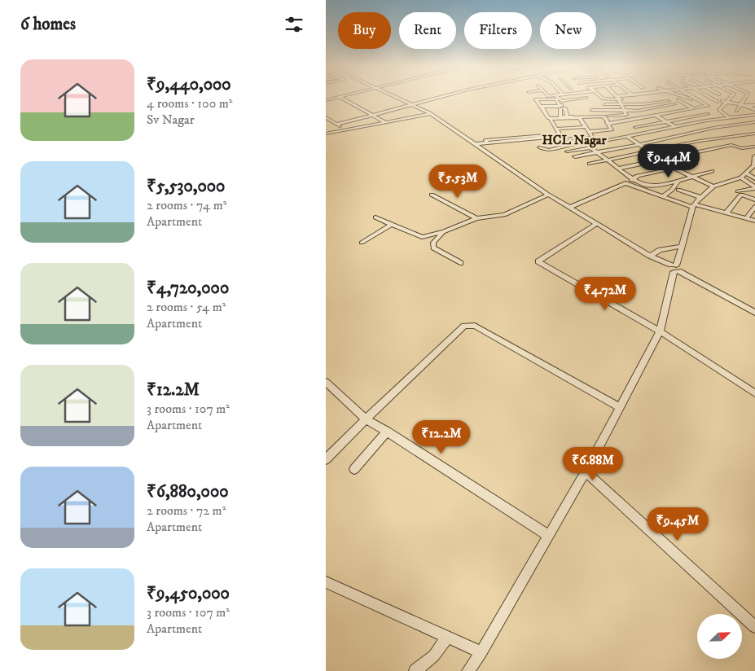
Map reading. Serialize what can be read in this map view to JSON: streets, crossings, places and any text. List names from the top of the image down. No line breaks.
{"districts":["HCL Nagar"],"north":"top right","page":{"heading":"6 homes","chip":["Buy","Rent","Filters","New"],"list":[{"name":"₹9,440,000","note":"4 rooms · 100 m² · Sv Nagar"},{"name":"₹5,530,000","note":"2 rooms · 74 m² · Apartment"},{"name":"₹4,720,000","note":"2 rooms · 54 m² · Apartment"},{"name":"₹12.2M","note":"3 rooms · 107 m² · Apartment"},{"name":"₹6,880,000","note":"2 rooms · 72 m² · Apartment"},{"name":"₹9,450,000","note":"3 rooms · 107 m² · Apartment"}],"price":["₹9.44M","₹5.53M","₹4.72M","₹12.2M","₹6.88M","₹9.45M"]}}
